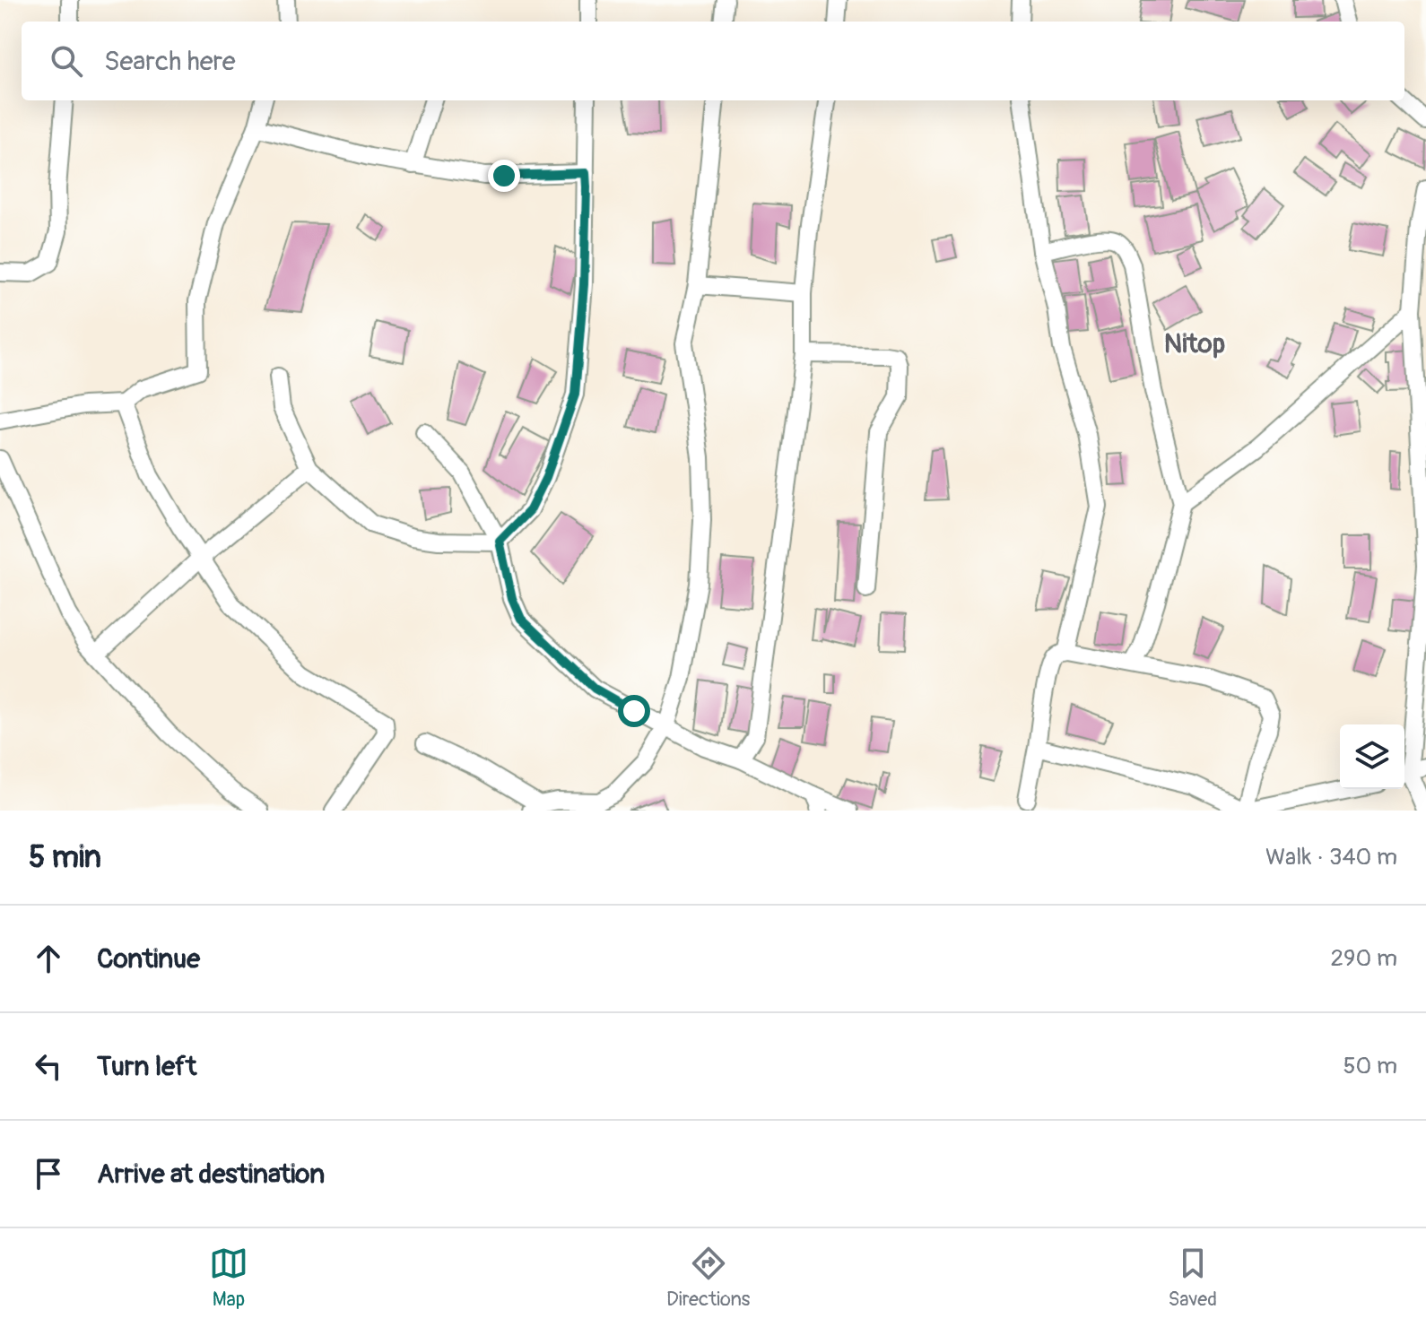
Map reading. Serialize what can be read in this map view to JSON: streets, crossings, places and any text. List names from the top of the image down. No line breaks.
{"districts":["Nitop"],"page":{"search":"Search here","heading":["5 min","Walk · 340 m"],"list":[["Continue","290 m"],["Turn left","50 m"],"Arrive at destination"],"nav":["Map","Directions","Saved"]}}
